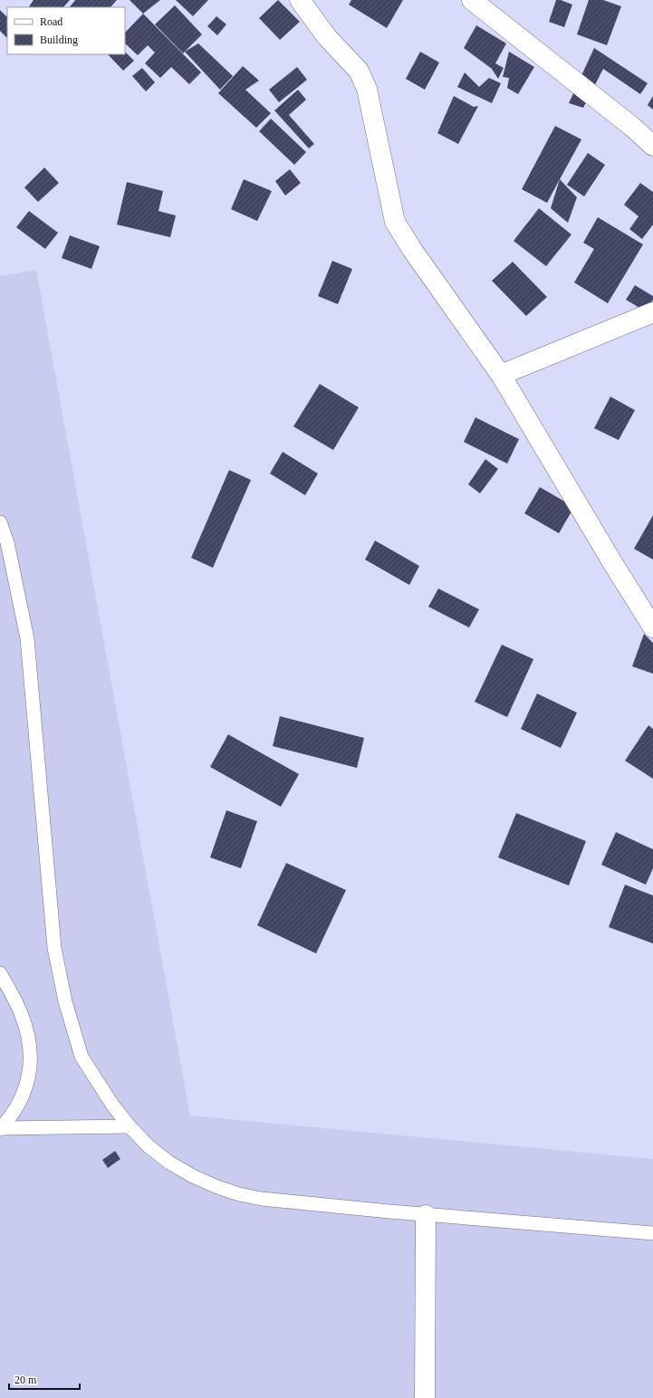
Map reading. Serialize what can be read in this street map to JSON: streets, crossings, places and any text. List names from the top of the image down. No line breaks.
{"legend":["Road","Building"],"scale_bar":"20 m"}
